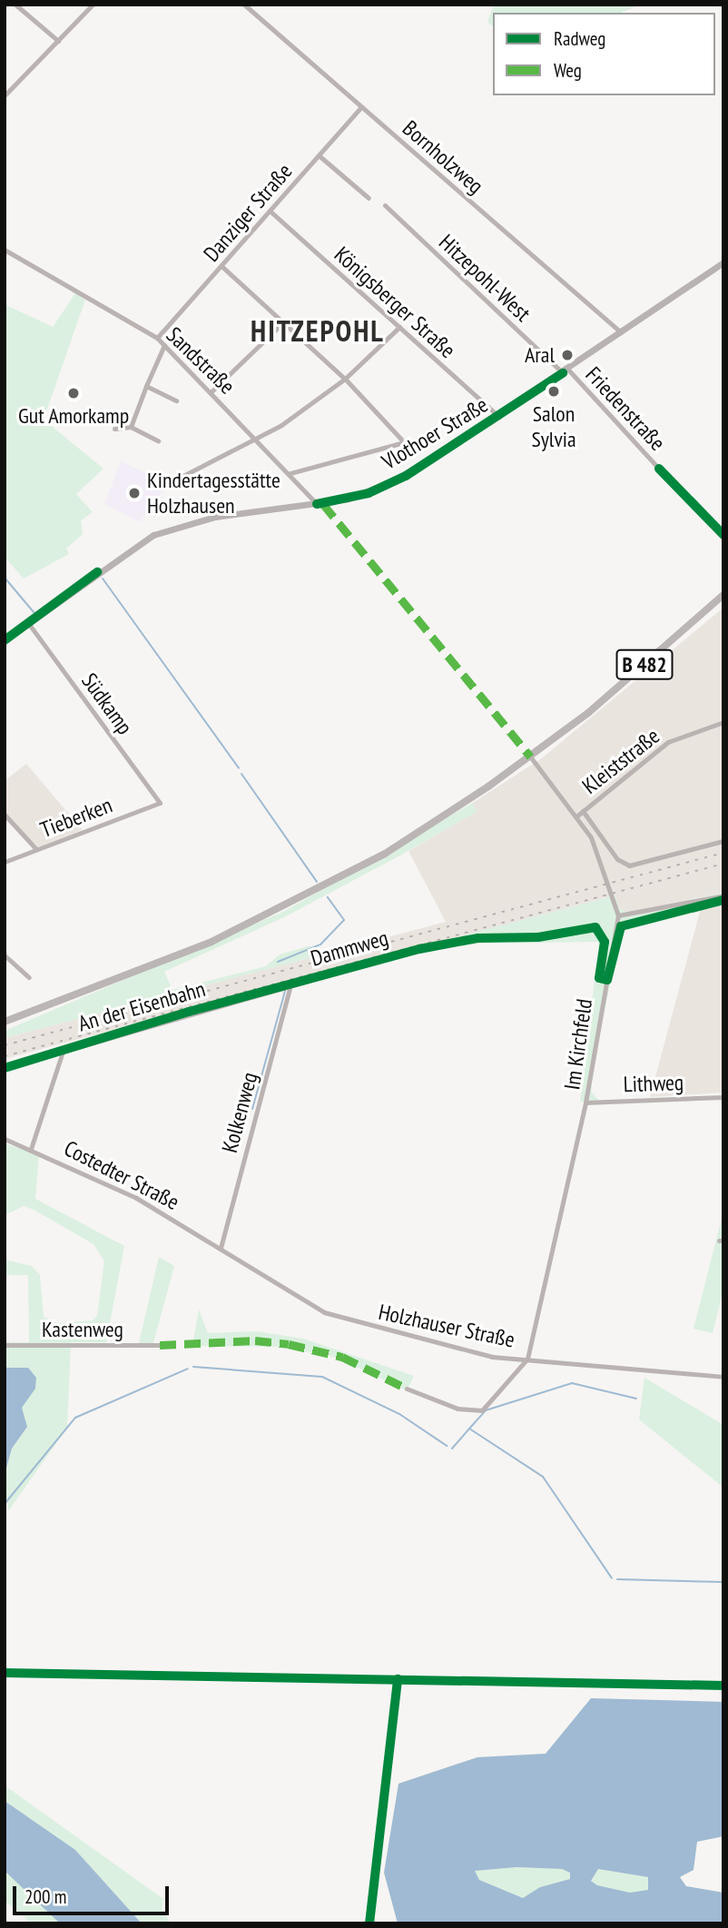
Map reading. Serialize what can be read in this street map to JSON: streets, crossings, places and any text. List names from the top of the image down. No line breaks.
{"streets":{"main road":["B 482"],"street":["Bornholzweg","Danziger Straße","Hitzepohl-West","Königsberger Straße","Sandstraße","Friedenstraße","Vlothoer Straße","Südkamp","Kleiststraße","Tieberken","Dammweg","An der Eisenbahn","Im Kirchfeld","Lithweg","Kolkenweg","Costedter Straße","Holzhauser Straße","Kastenweg"]},"crossings":[["Bornholzweg","Danziger Straße"],["Bornholzweg","Vlothoer Straße"],["Danziger Straße","Königsberger Straße"],["Danziger Straße","Sandstraße"],["Hitzepohl-West","Friedenstraße"],["Hitzepohl-West","Vlothoer Straße"],["Königsberger Straße","Vlothoer Straße"],["Sandstraße","Vlothoer Straße"],["Friedenstraße","Vlothoer Straße"],["Vlothoer Straße","Südkamp"],["B 482","Im Kirchfeld"],["Südkamp","Tieberken"],["Kleiststraße","Im Kirchfeld"],["Dammweg","An der Eisenbahn"],["Dammweg","Kolkenweg"],["An der Eisenbahn","Kolkenweg"],["Im Kirchfeld","Lithweg"],["Im Kirchfeld","Holzhauser Straße"],["Kolkenweg","Costedter Straße"],["Kolkenweg","Holzhauser Straße"],["Costedter Straße","Holzhauser Straße"]],"districts":["HITZEPOHL"],"places":["Aral","Salon Sylvia","Gut Amorkamp","Kindertagesstätte Holzhausen"],"legend":["Radweg","Weg"],"scale_bar":"200 m"}
